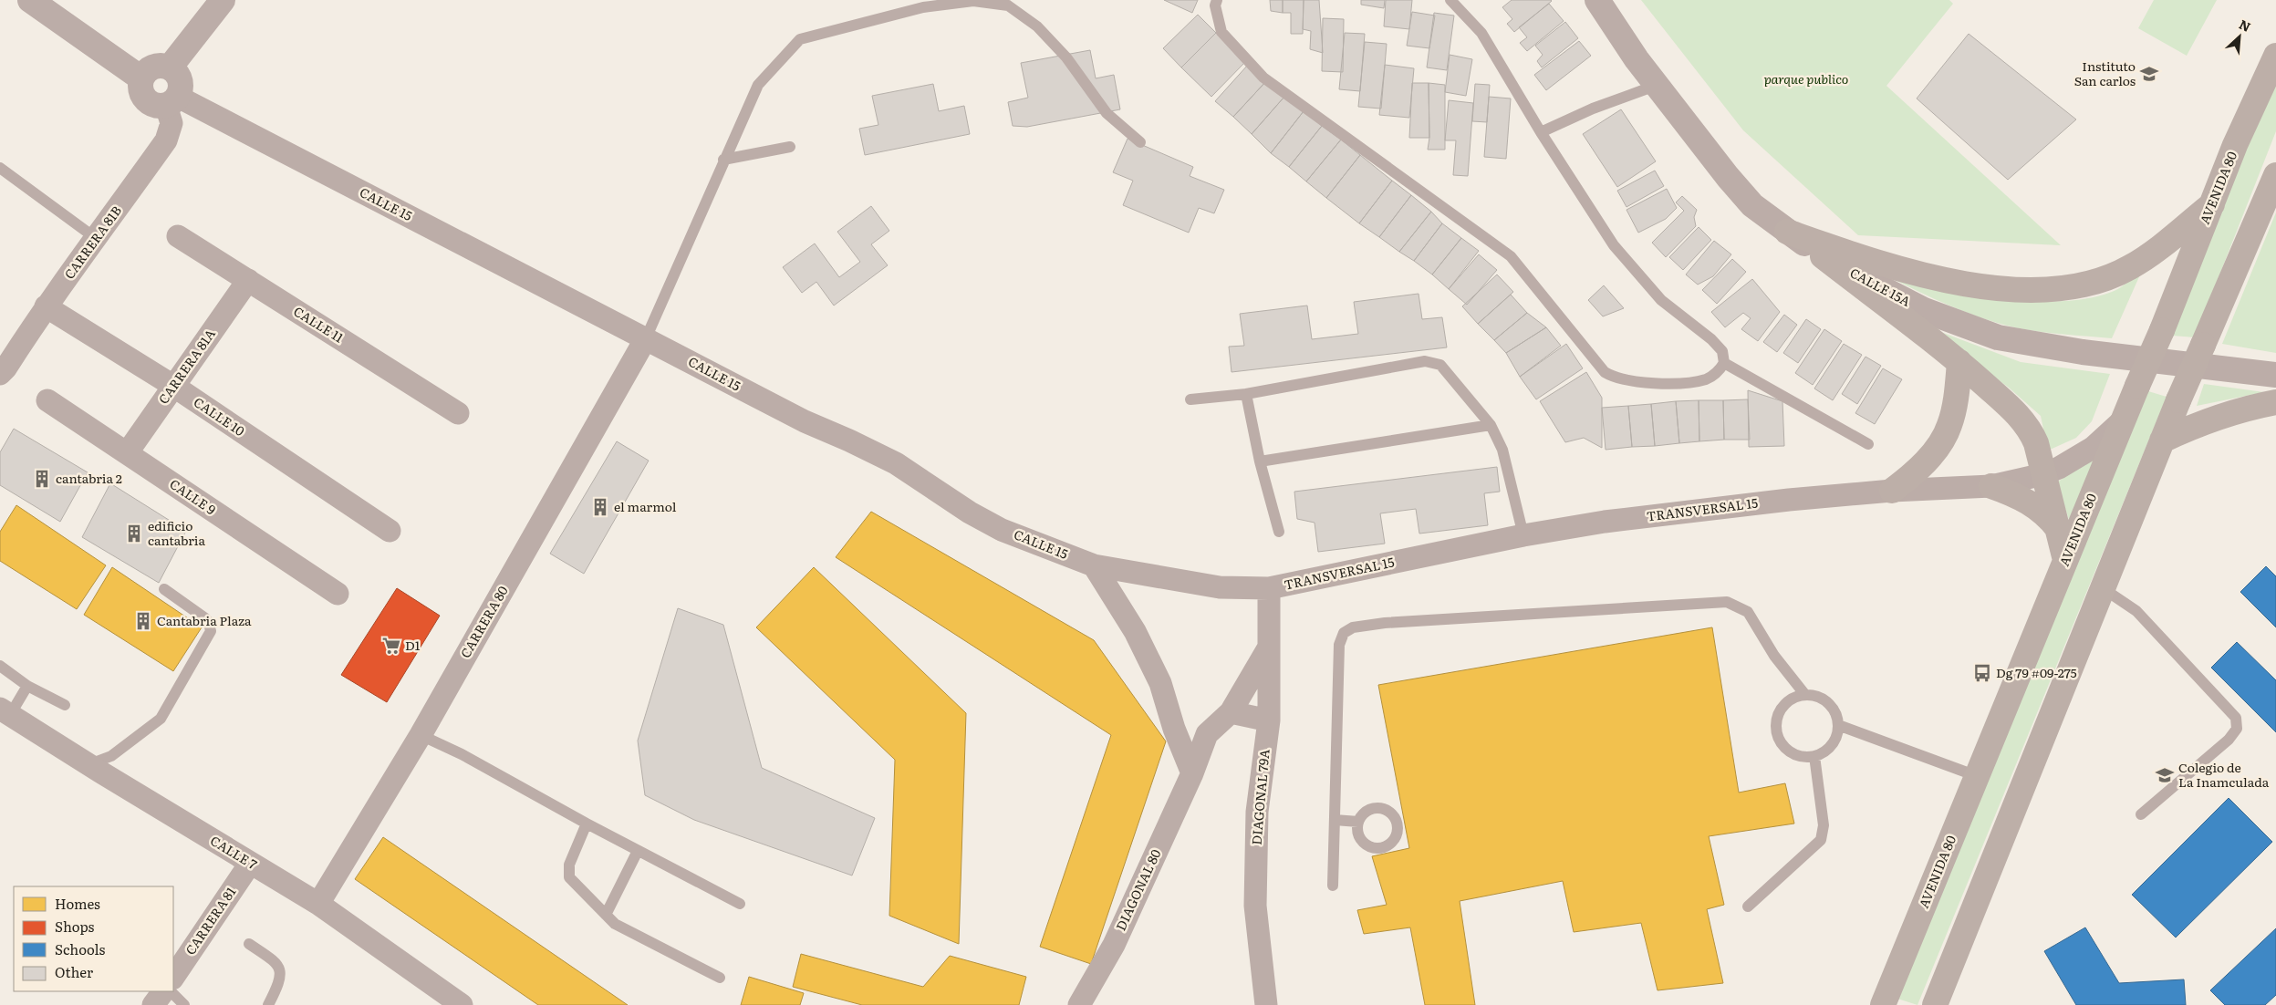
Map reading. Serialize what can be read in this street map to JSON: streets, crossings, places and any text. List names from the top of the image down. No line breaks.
{"streets":{"main road":["AVENIDA 80"],"street":["CALLE 15","CARRERA 81B","CALLE 15A","CALLE 11","CARRERA 81A","CALLE 10","CALLE 9","TRANSVERSAL 15","CARRERA 80","DIAGONAL 79A","CALLE 7","DIAGONAL 80","CARRERA 81"]},"crossings":[["AVENIDA 80","TRANSVERSAL 15"],["CALLE 15","CARRERA 81B"],["CALLE 15","TRANSVERSAL 15"],["CALLE 15","CARRERA 80"],["CALLE 15","DIAGONAL 79A"],["CARRERA 81B","CALLE 10"],["CALLE 11","CARRERA 81A"],["CARRERA 81A","CALLE 10"],["CARRERA 81A","CALLE 9"],["TRANSVERSAL 15","DIAGONAL 79A"],["CARRERA 80","CALLE 7"],["DIAGONAL 79A","DIAGONAL 80"],["CALLE 7","CARRERA 81"]],"parks":["parque publico"],"places":{"school or university":["Instituto San carlos","Colegio de La Inamculada"],"building":["cantabria 2","el marmol","edificio cantabria","Cantabria Plaza"],"supermarket":["D1"],"bus stop":["Dg 79 #09-275"]},"legend":["Homes","Shops","Schools","Other"],"north":"top right"}
